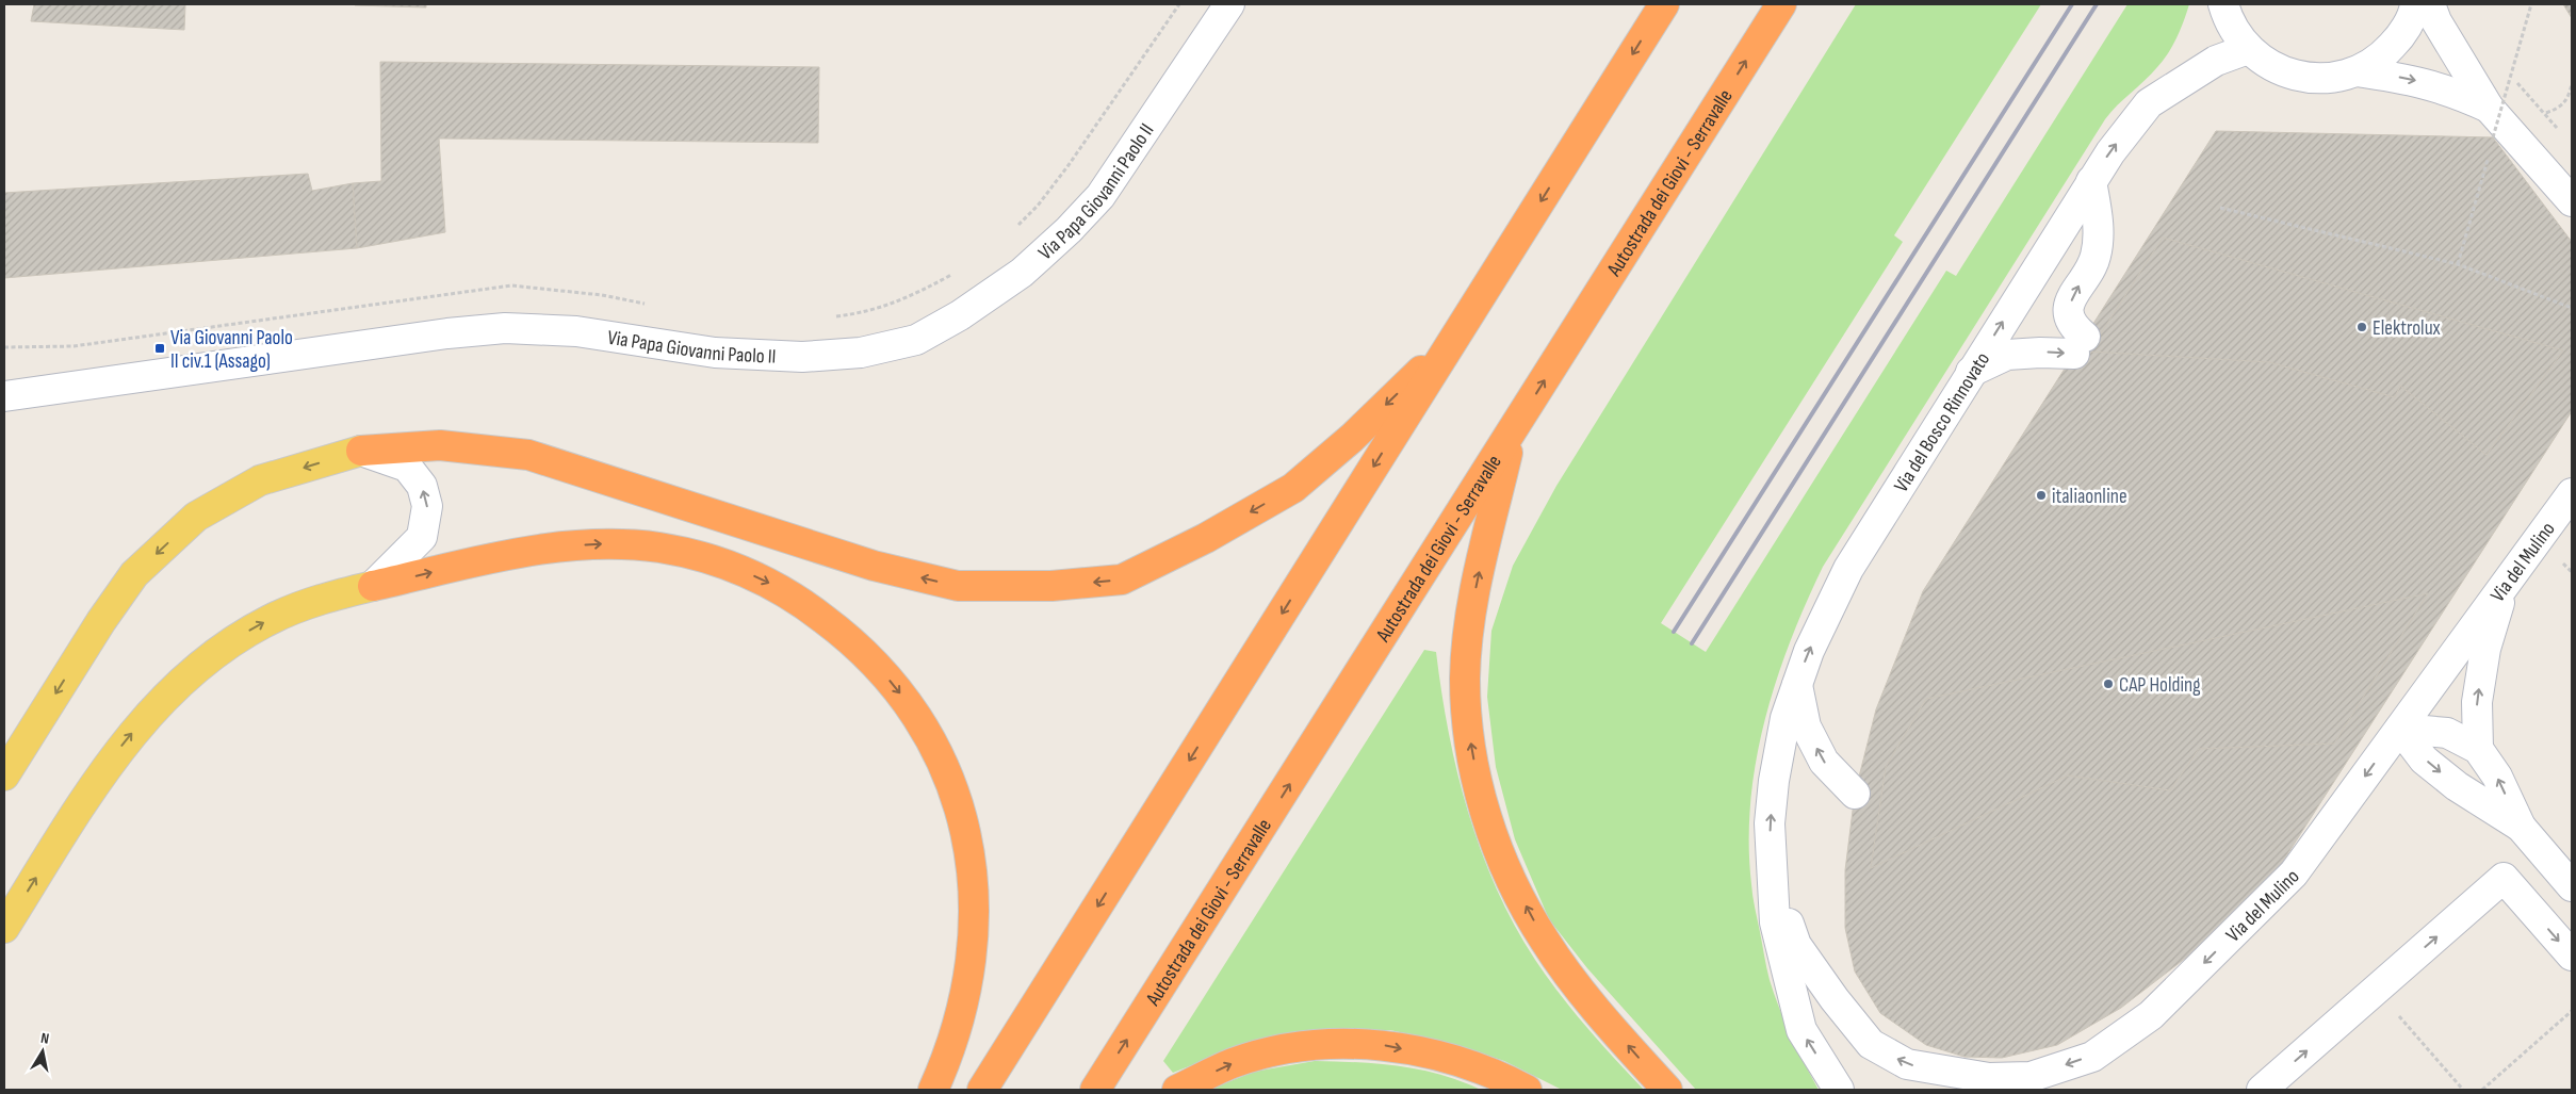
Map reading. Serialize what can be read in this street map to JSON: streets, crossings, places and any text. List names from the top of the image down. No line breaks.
{"streets":{"highway":["Autostrada dei Giovi - Serravalle"],"street":["Via Papa Giovanni Paolo II","Via del Bosco Rinnovato","Via del Mulino"]},"crossings":[["Via del Bosco Rinnovato","Via del Mulino"]],"one_way":["Via del Bosco Rinnovato","Via del Mulino"],"places":{"other":["Elektrolux","italiaonline","CAP Holding"],"transit":["Via Giovanni Paolo II civ.1 (Assago)"]},"north":"top"}
